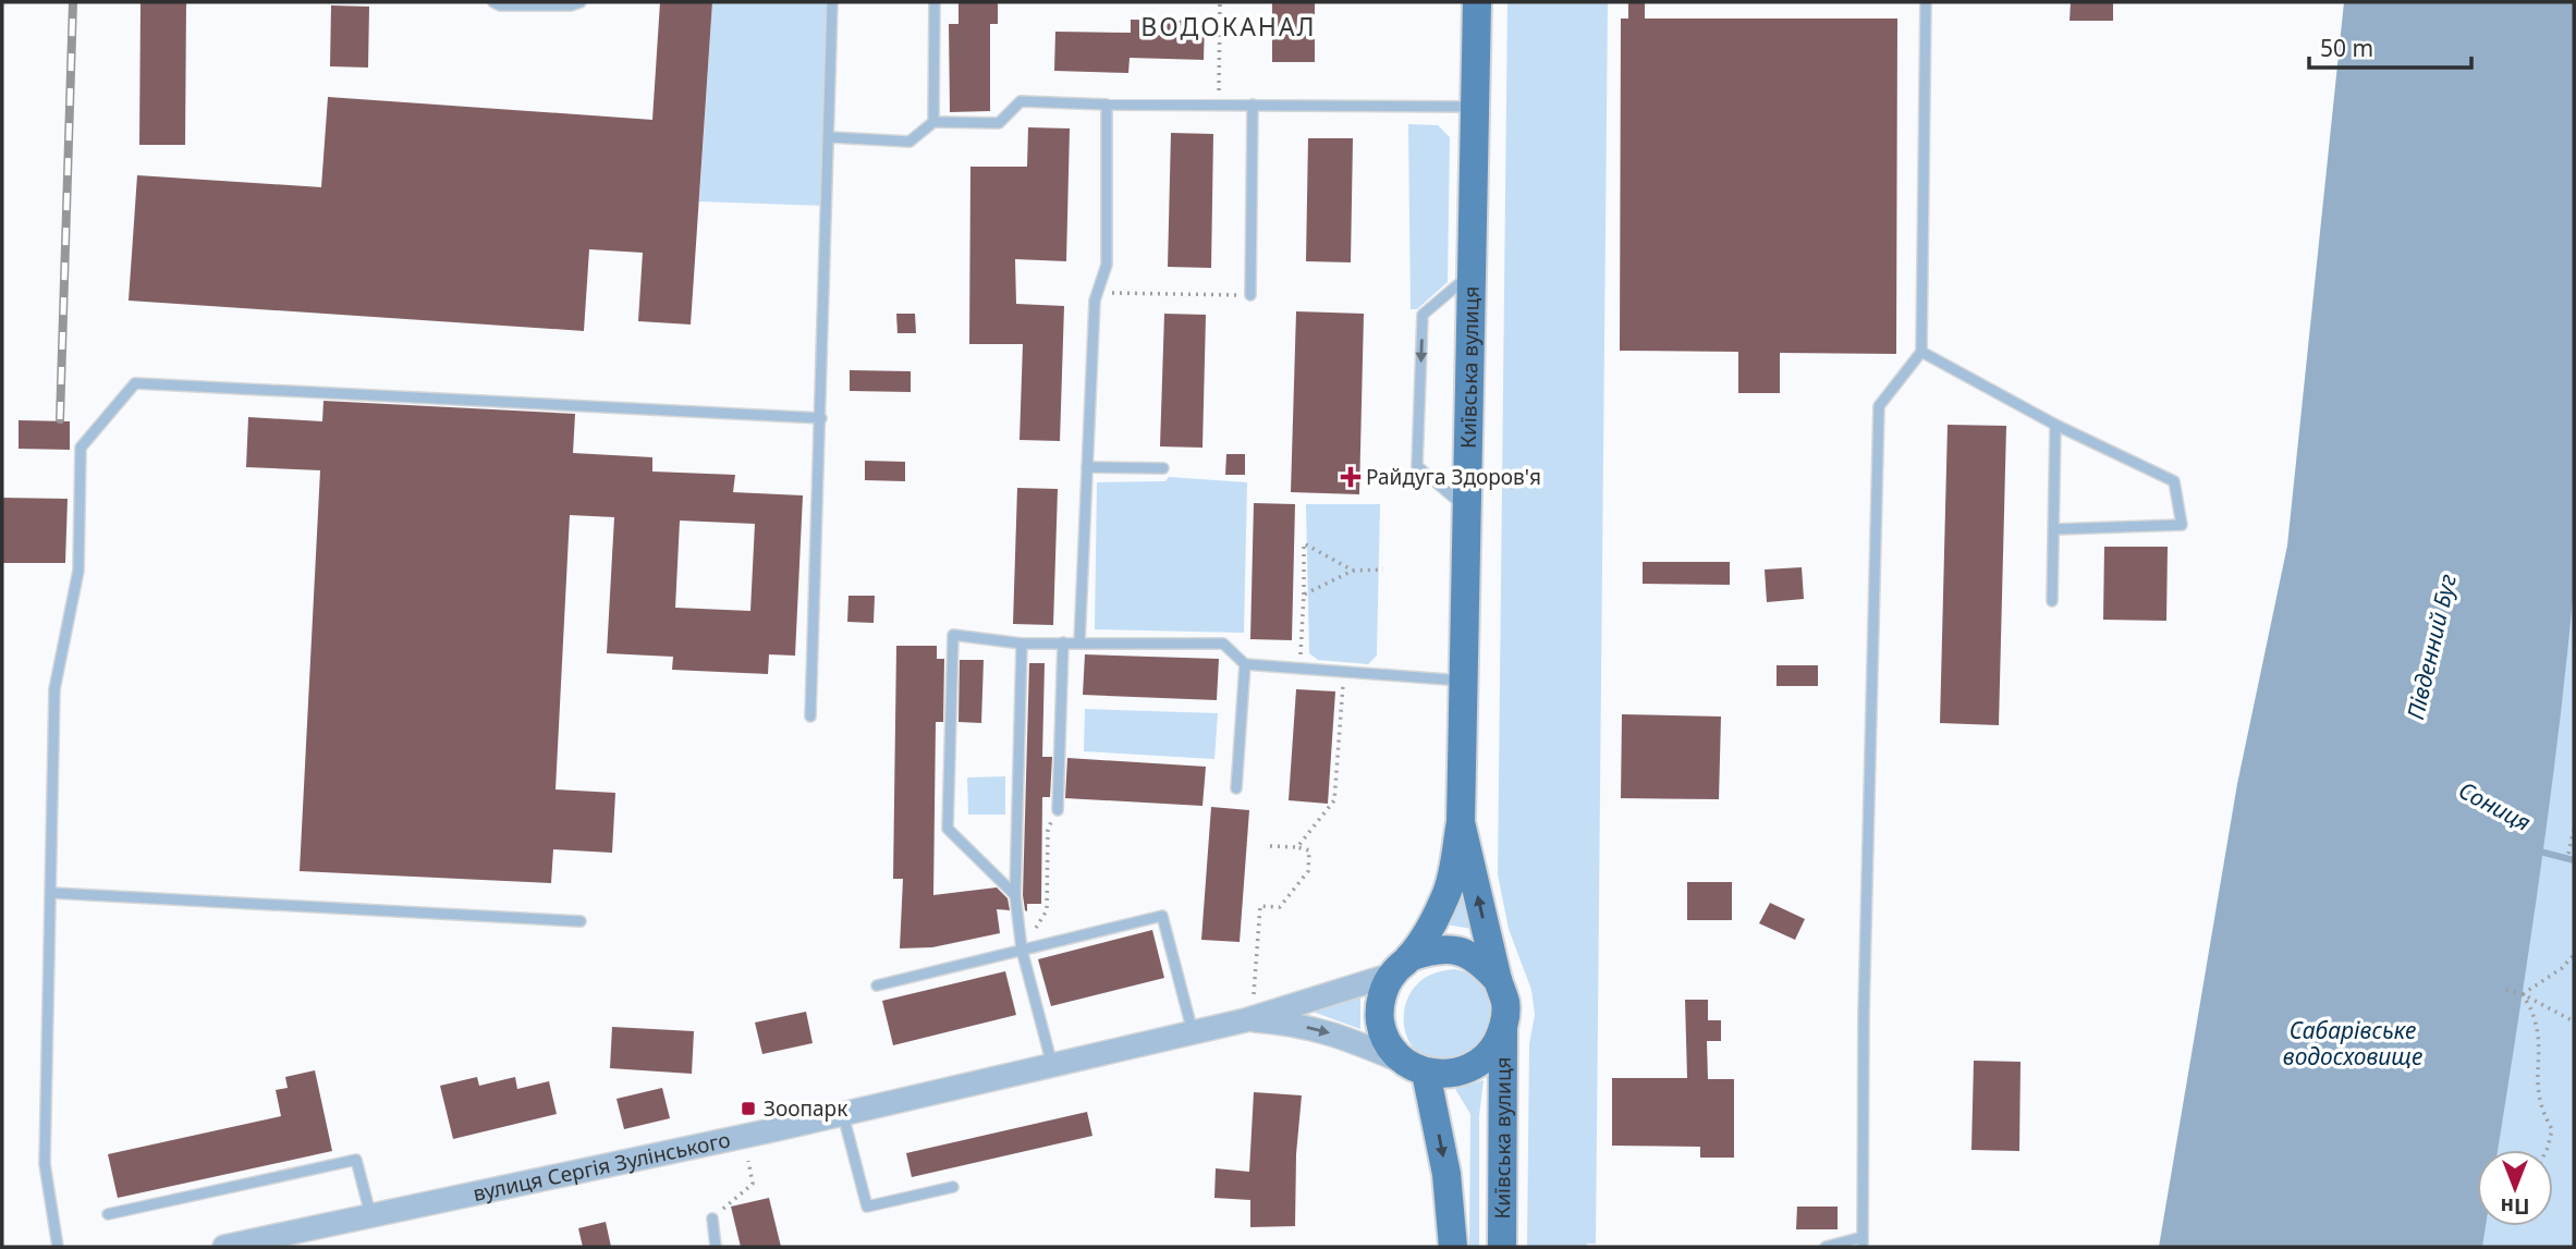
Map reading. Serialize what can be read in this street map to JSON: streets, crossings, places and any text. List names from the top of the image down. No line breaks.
{"streets":{"main road":["Київська вулиця"],"street":["вулиця Сергія Зулінського"]},"districts":["ВОДОКАНАЛ"],"water":["Південний Буг","Сониця","Сабарівське водосховище"],"places":{"health":["Райдуга Здоров'я"],"transit":["Зоопарк"]},"scale_bar":"50 m","north":"bottom"}
